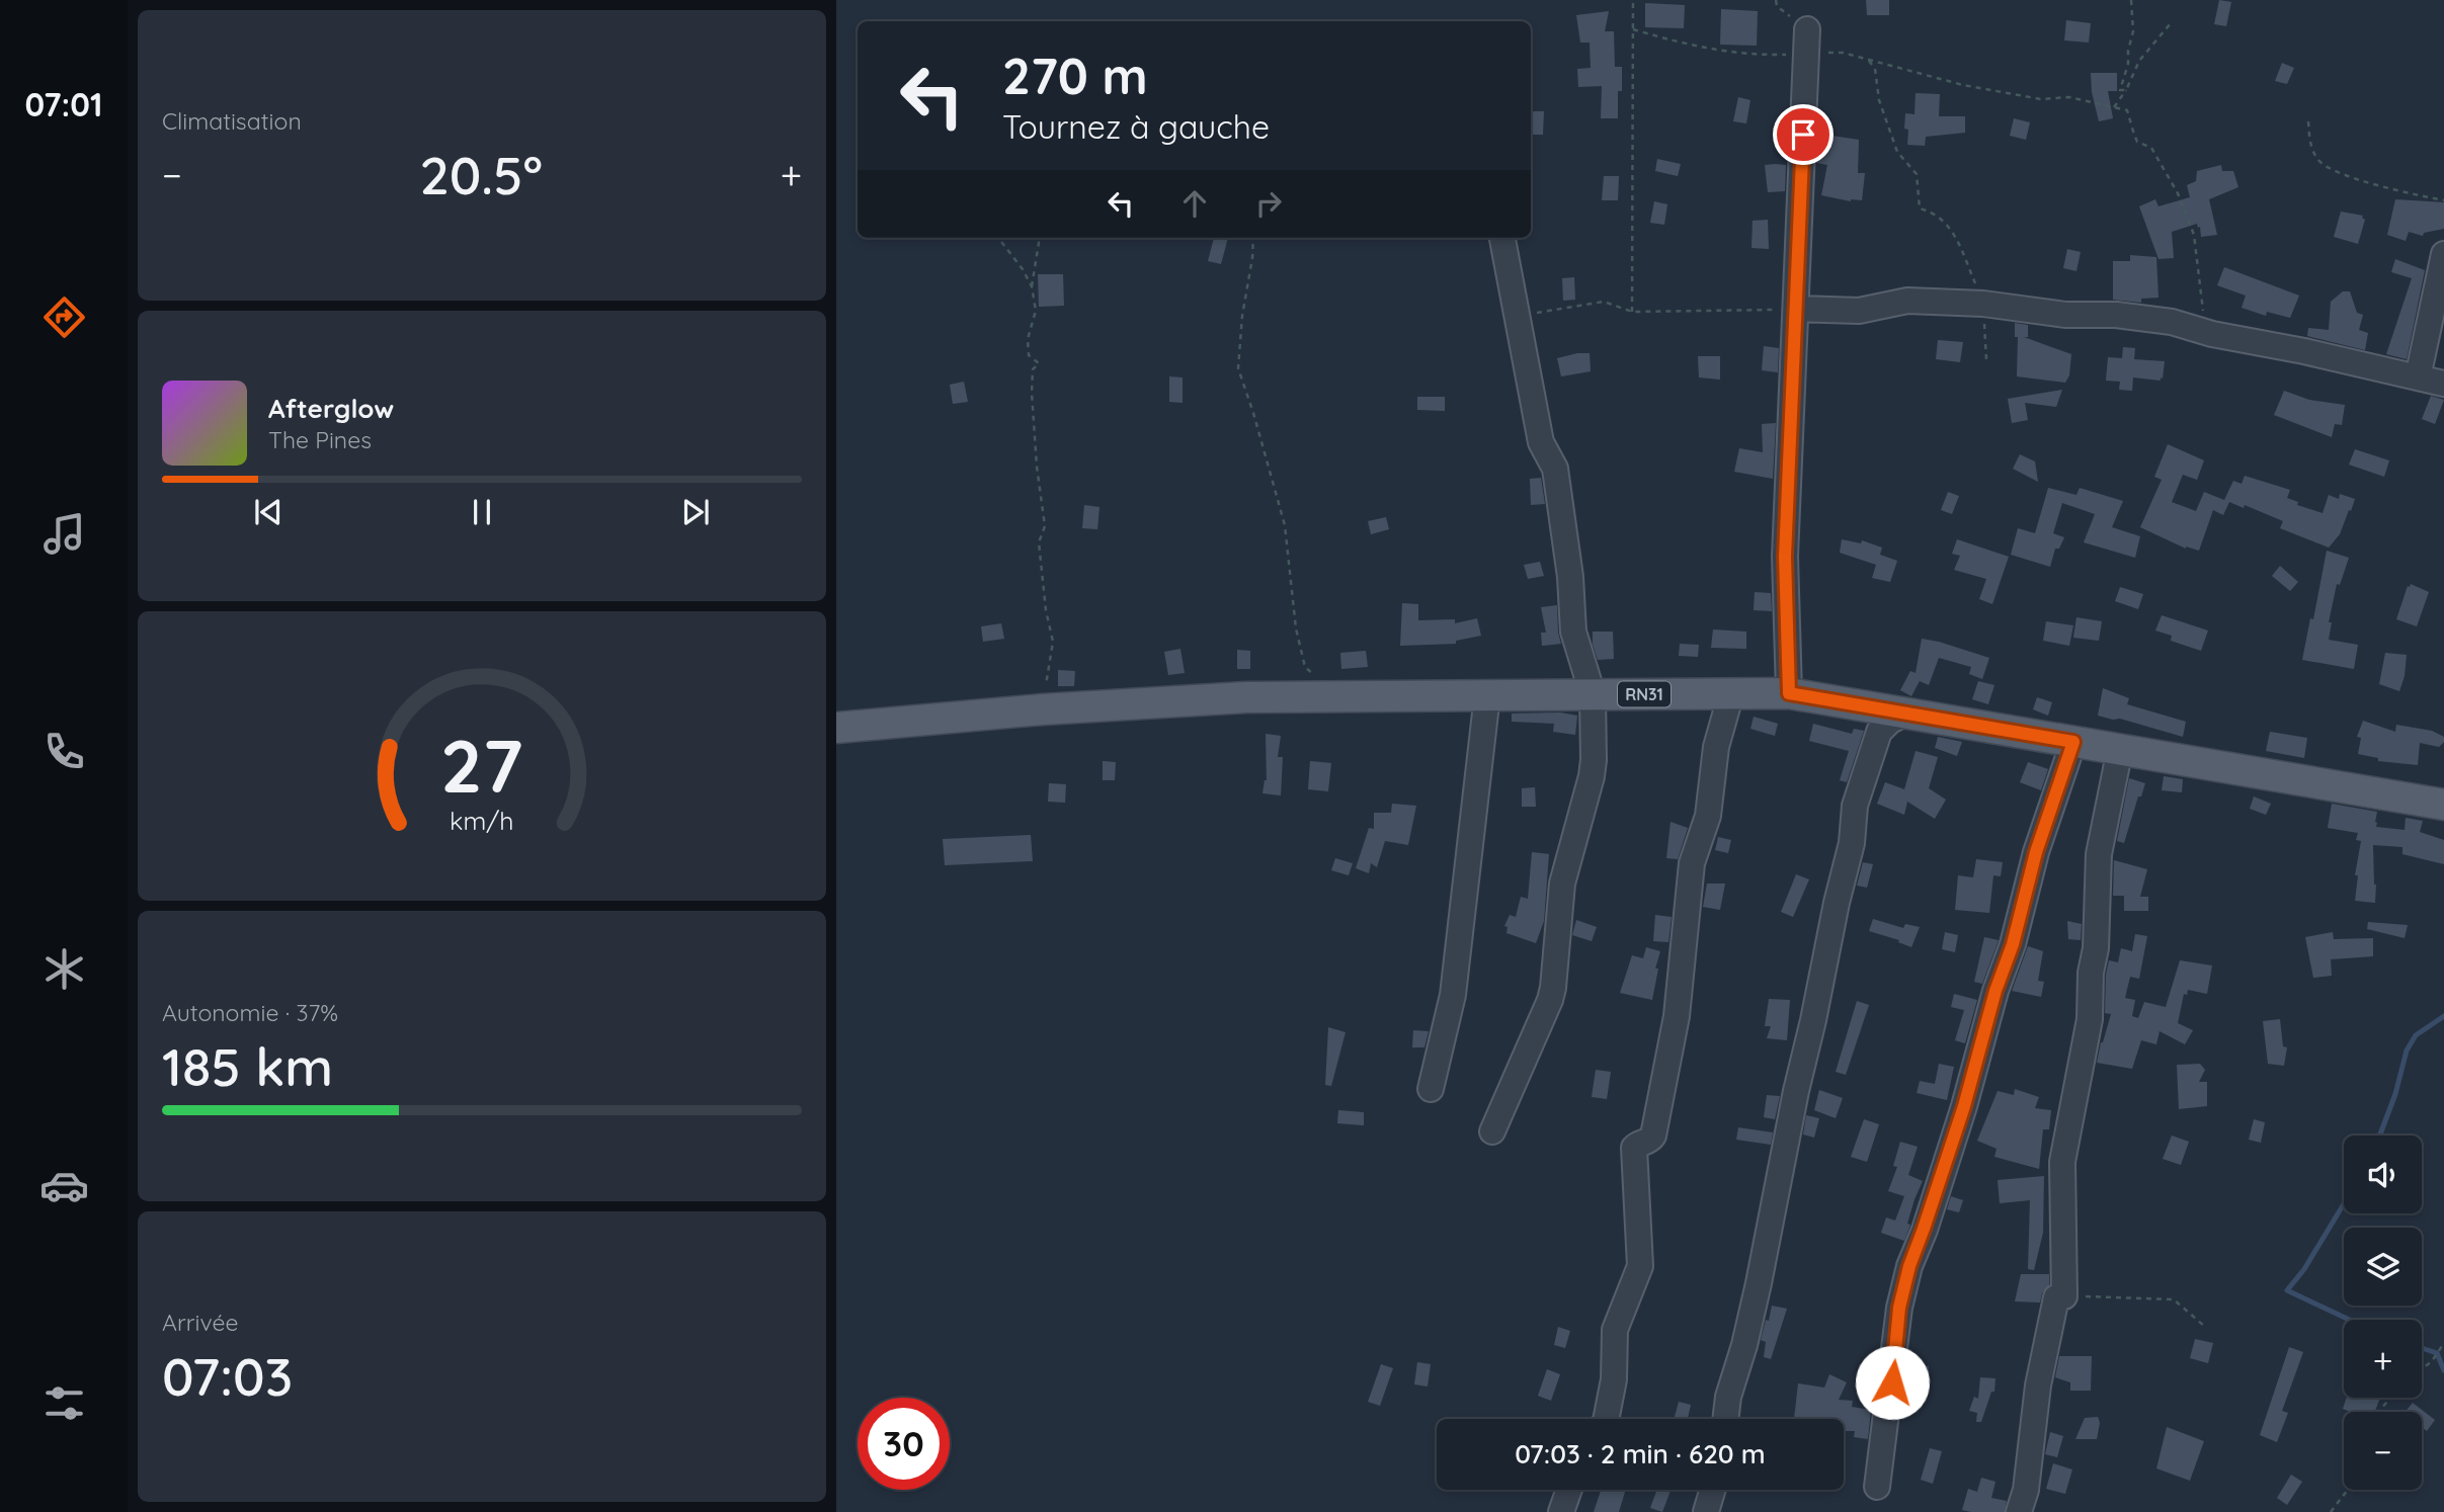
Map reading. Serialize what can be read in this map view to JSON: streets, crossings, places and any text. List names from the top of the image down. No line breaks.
{"streets":{"main road":["RN31"]},"page":{"tabs":"07:01","tile":["Climatisation",["Autonomie · 37%","185 km"],["Arrivée","07:03"]],"turn":["270 m","Tournez à gauche"],"heat":["−","20.5°","+"],"song":["Afterglow","The Pines"],"map_buttons":["+","−"],"limit":"30","trip":"07:03 · 2 min · 620 m","gauge":["27","km/h"]}}
